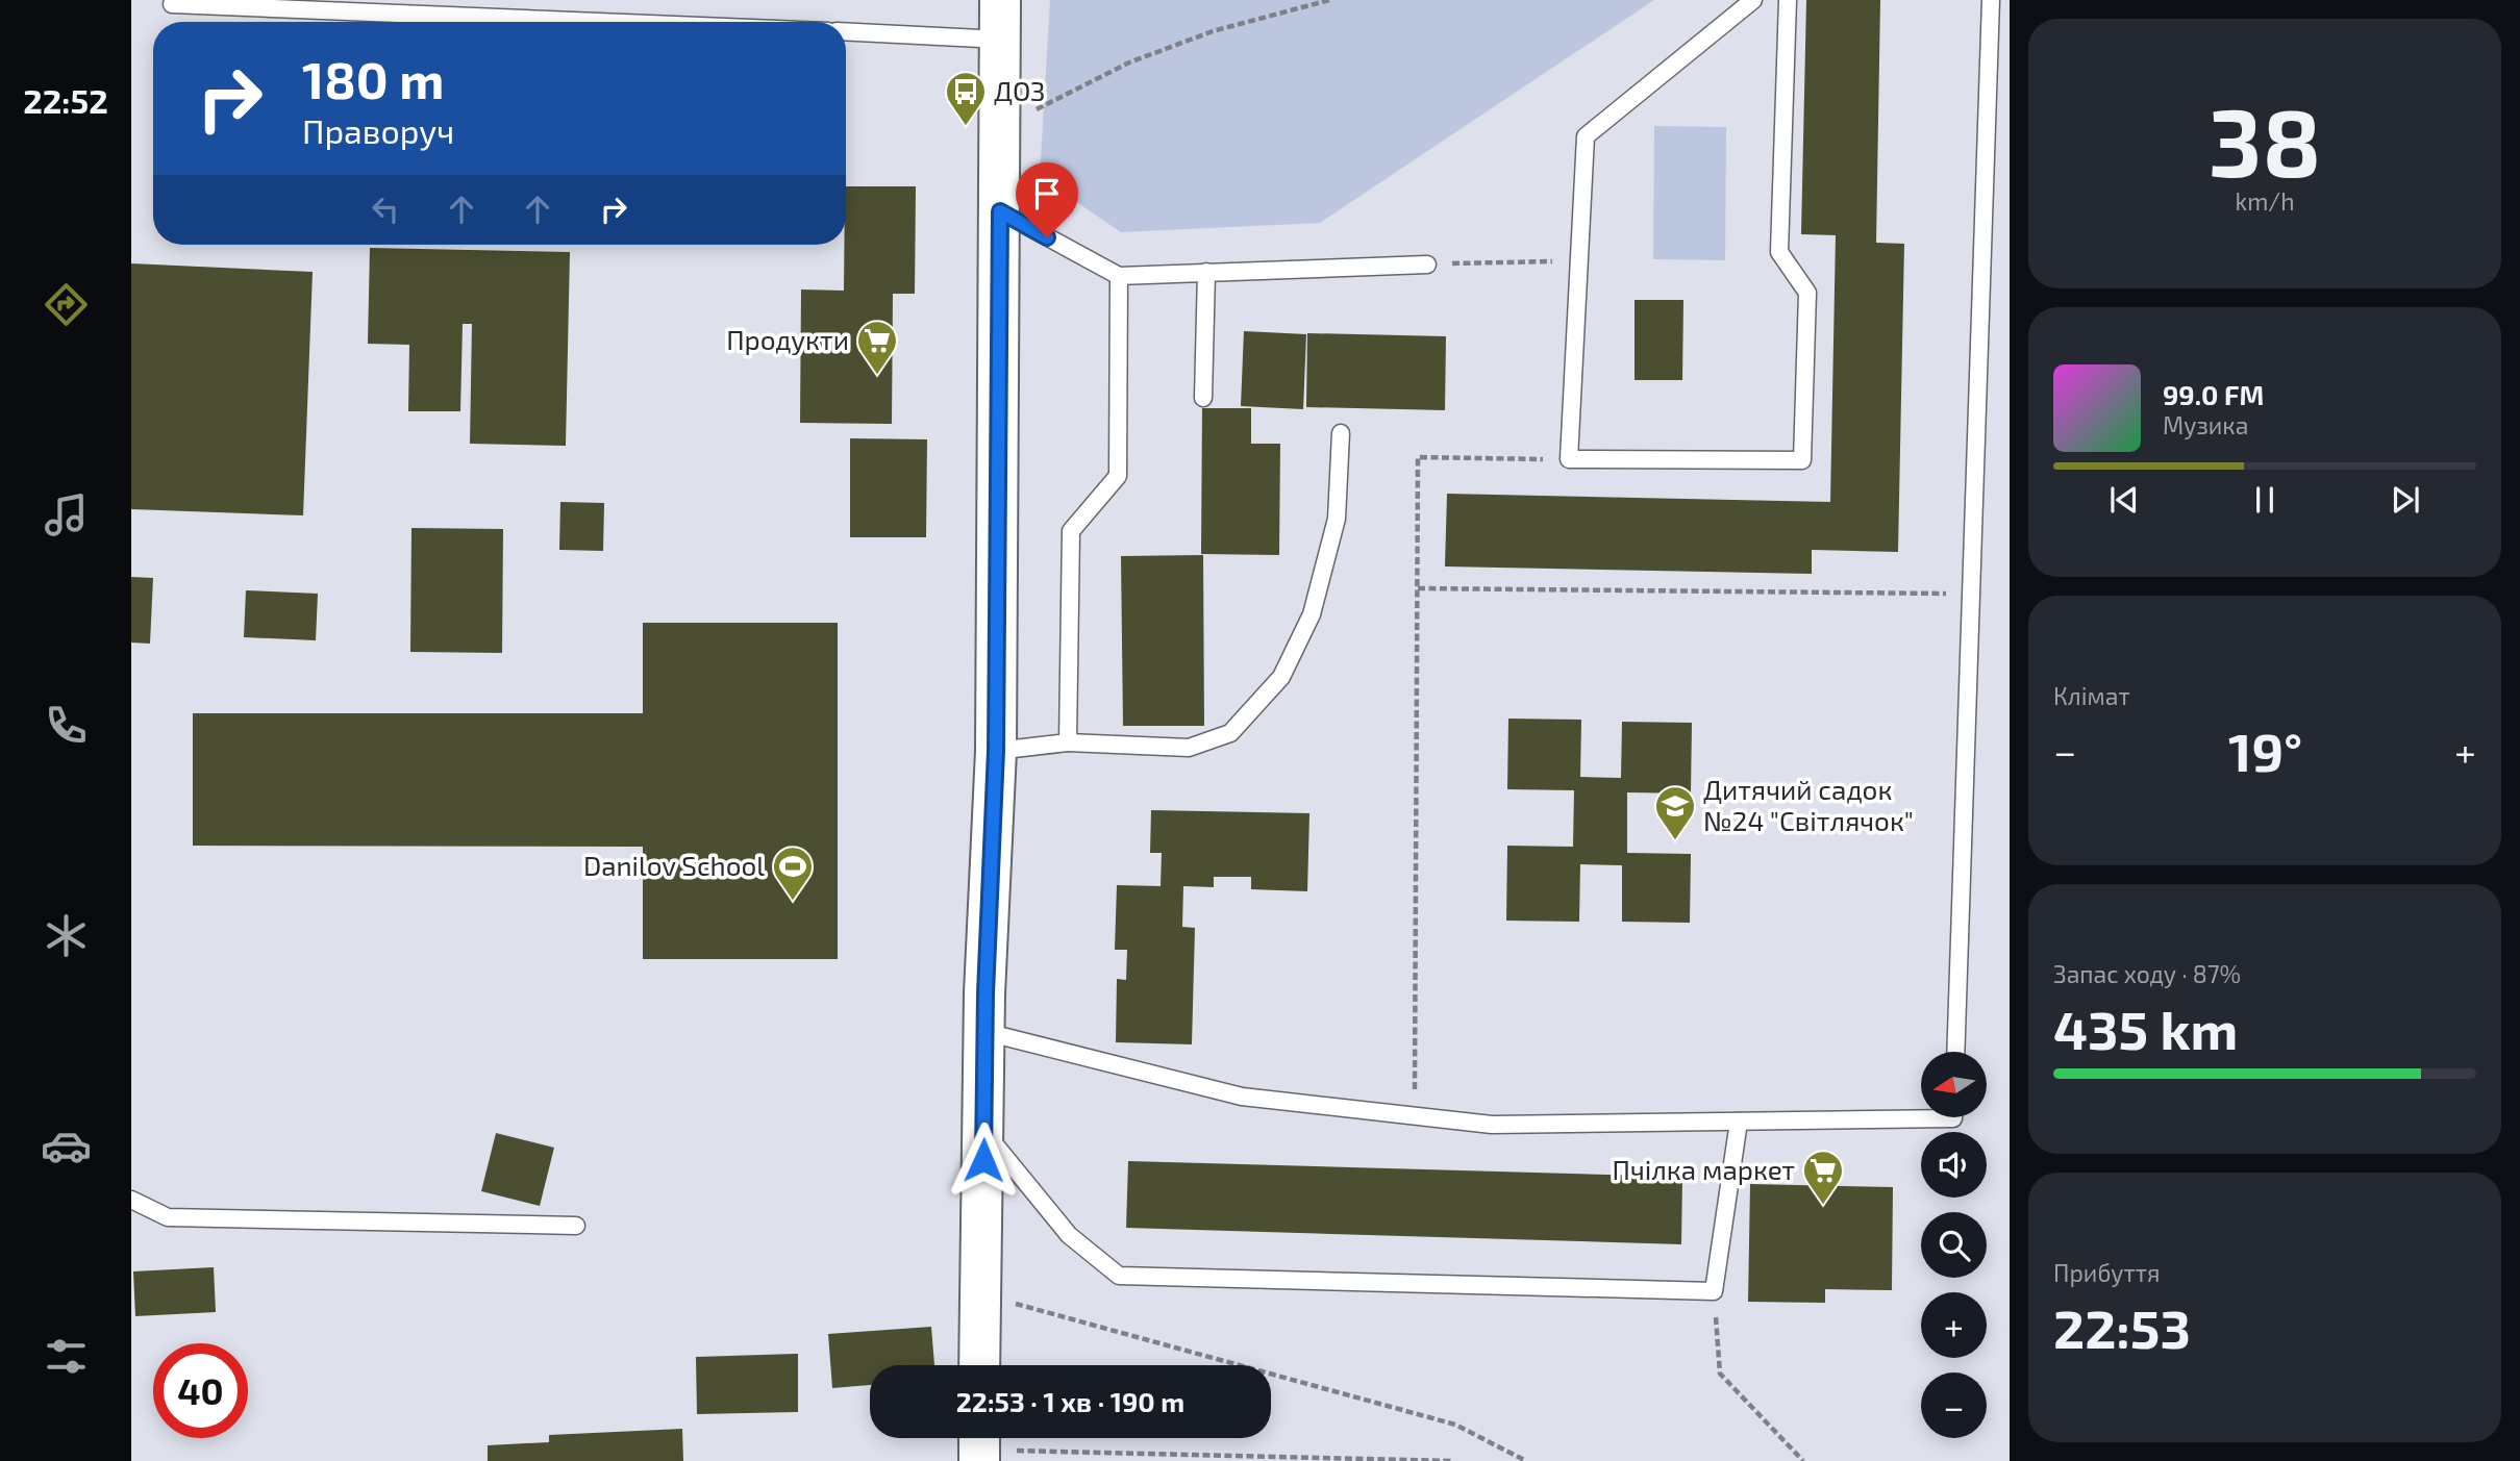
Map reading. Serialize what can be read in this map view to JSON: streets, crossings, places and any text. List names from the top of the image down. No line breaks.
{"places":{"bus stop":["ДОЗ"],"supermarket":["Продукти","Пчілка маркет"],"school or university":["Дитячий садок №24 \"Світлячок\""],"sports":["Danilov School"]},"north":"left","page":{"tabs":"22:52","tile":[["38","km/h"],"Клімат",["Запас ходу · 87%","435 km"],["Прибуття","22:53"]],"turn":["180 m","Праворуч"],"song":["99.0 FM","Музика"],"heat":["−","19°","+"],"map_buttons":["+","−"],"limit":"40","trip":"22:53 · 1 хв · 190 m"}}
